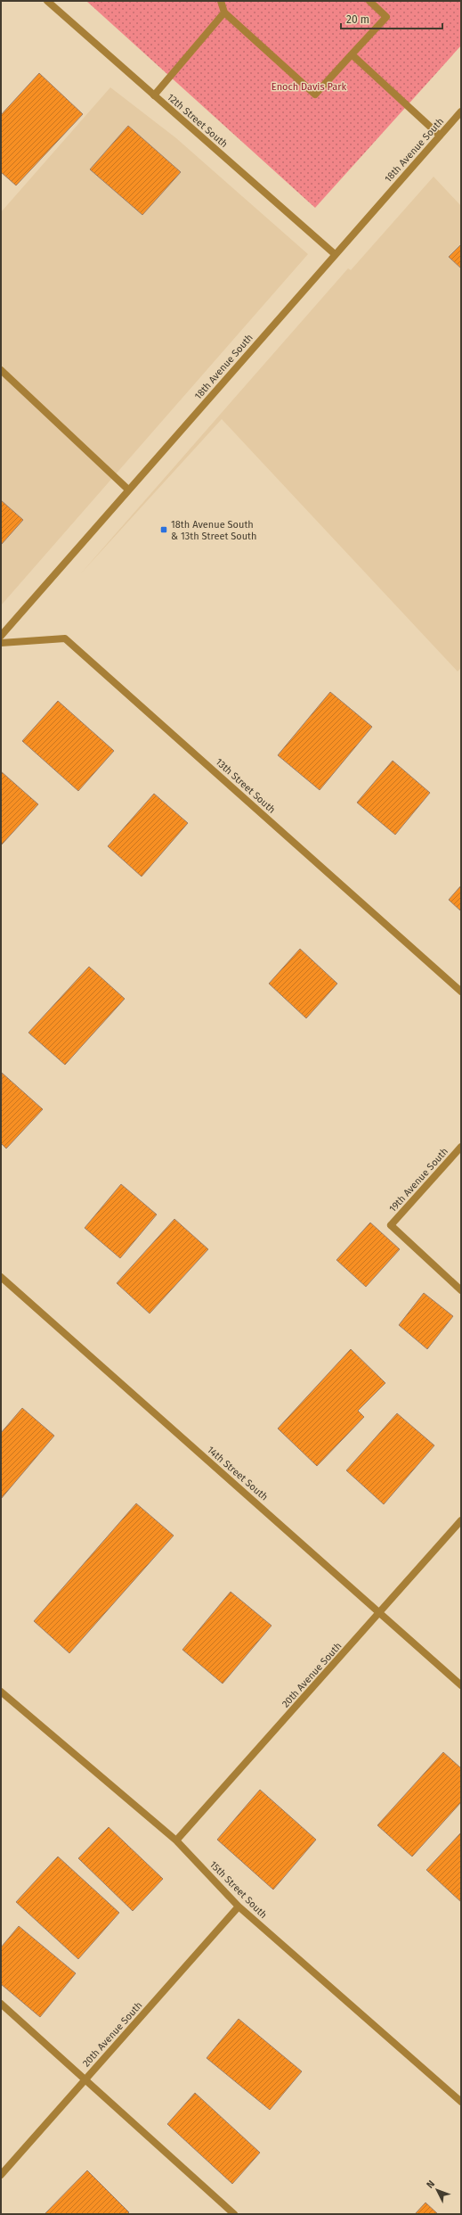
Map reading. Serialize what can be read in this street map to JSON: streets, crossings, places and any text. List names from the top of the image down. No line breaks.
{"streets":{"street":["12th Street South","18th Avenue South","13th Street South","19th Avenue South","14th Street South","20th Avenue South","15th Street South"]},"crossings":[["12th Street South","18th Avenue South"],["14th Street South","20th Avenue South"],["20th Avenue South","15th Street South"]],"parks":["Enoch Davis Park"],"places":{"transit":["18th Avenue South & 13th Street South"]},"scale_bar":"20 m","north":"top left"}
